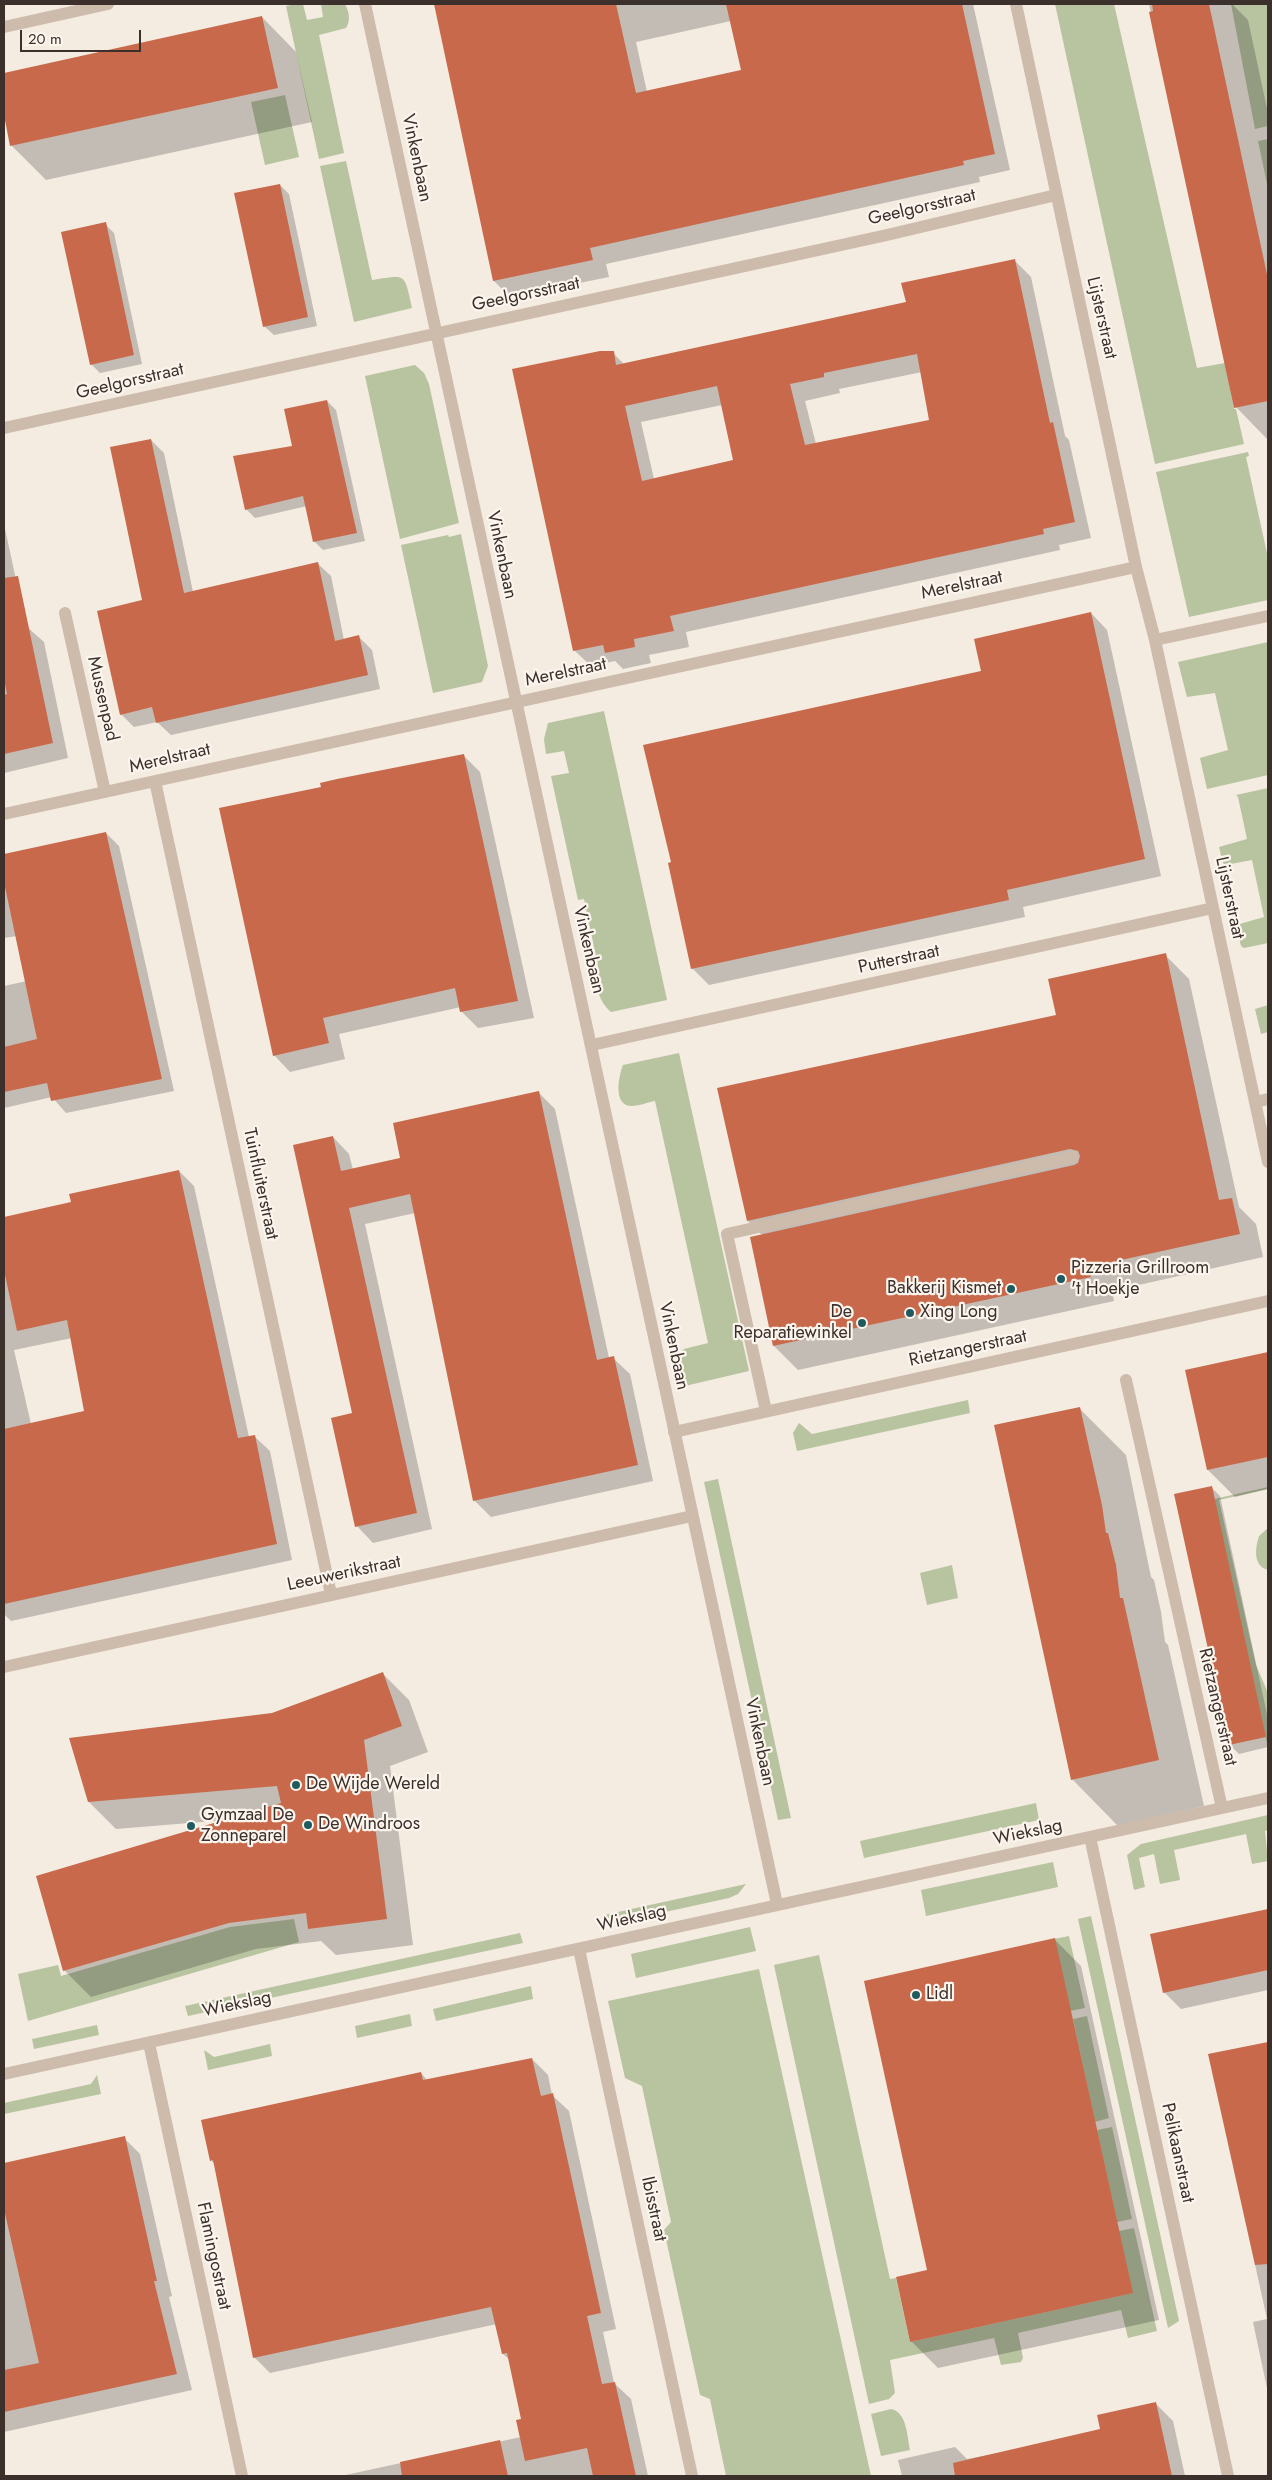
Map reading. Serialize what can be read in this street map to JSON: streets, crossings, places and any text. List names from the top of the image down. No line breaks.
{"streets":{"street":["Vinkenbaan","Geelgorsstraat","Lijsterstraat","Merelstraat","Mussenpad","Putterstraat","Tuinfluiterstraat","Rietzangerstraat","Leeuwerikstraat","Wiekslag","Pelikaanstraat","Ibisstraat","Flamingostraat"]},"crossings":[["Vinkenbaan","Geelgorsstraat"],["Vinkenbaan","Merelstraat"],["Vinkenbaan","Putterstraat"],["Vinkenbaan","Rietzangerstraat"],["Vinkenbaan","Leeuwerikstraat"],["Vinkenbaan","Wiekslag"],["Geelgorsstraat","Lijsterstraat"],["Lijsterstraat","Merelstraat"],["Lijsterstraat","Putterstraat"],["Merelstraat","Mussenpad"],["Merelstraat","Tuinfluiterstraat"],["Tuinfluiterstraat","Leeuwerikstraat"],["Rietzangerstraat","Wiekslag"],["Wiekslag","Pelikaanstraat"],["Wiekslag","Ibisstraat"],["Wiekslag","Flamingostraat"]],"places":["Pizzeria Grillroom 't Hoekje","Bakkerij Kismet","Xing Long","De Reparatiewinkel","De Wijde Wereld","De Windroos","Gymzaal De Zonneparel","Lidl"],"scale_bar":"20 m"}
